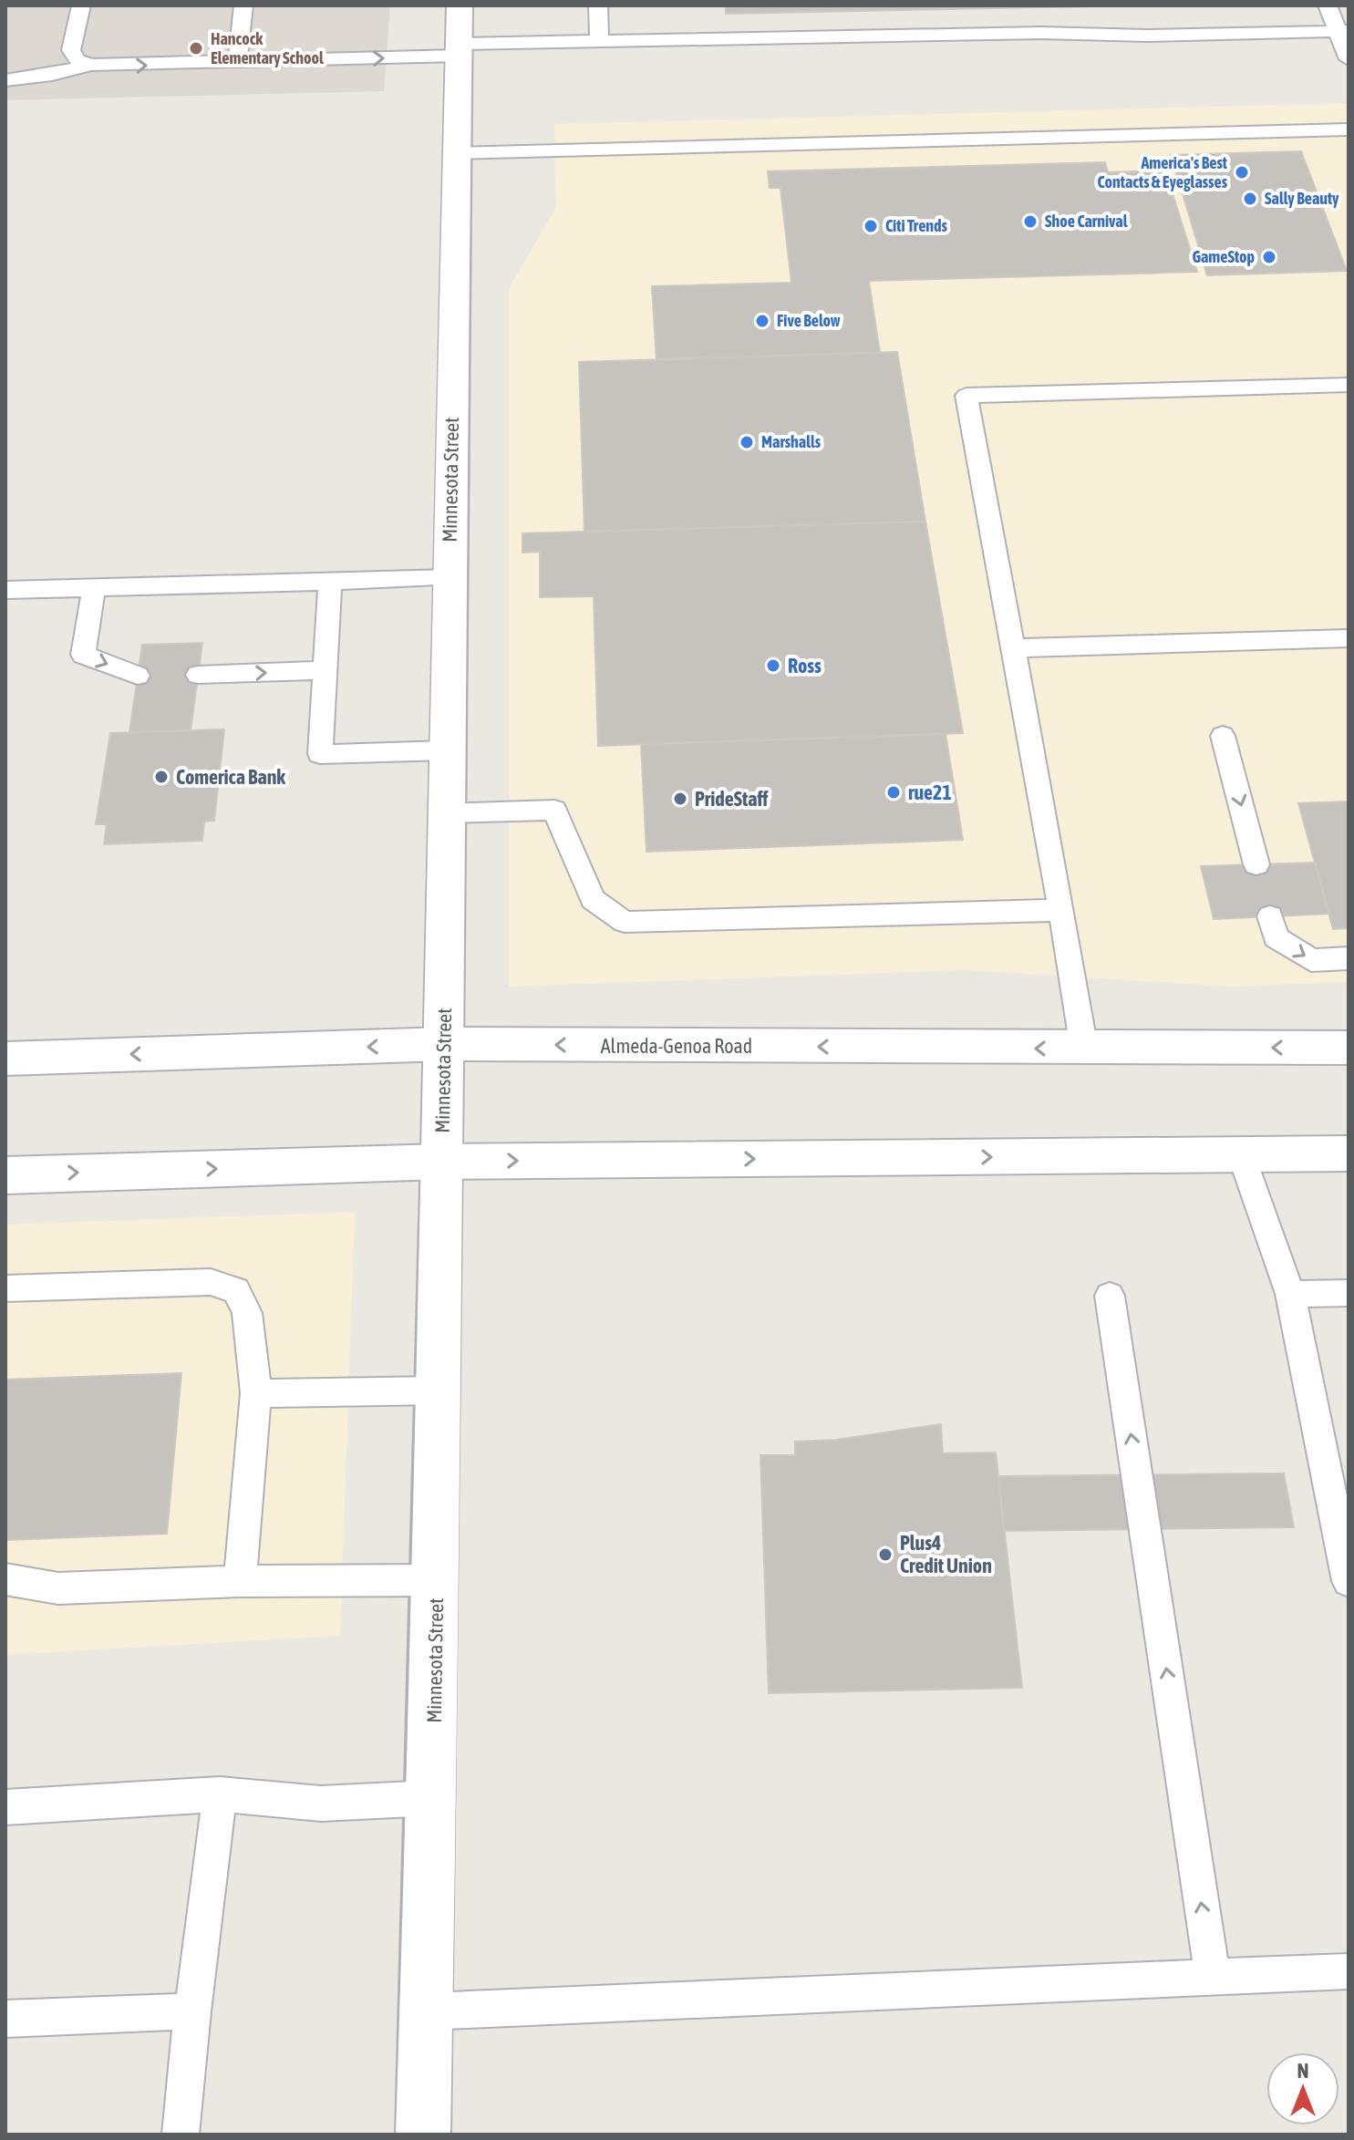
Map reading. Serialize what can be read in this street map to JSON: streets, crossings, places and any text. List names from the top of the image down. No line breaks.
{"streets":{"street":["Minnesota Street","Almeda-Genoa Road"]},"crossings":[["Minnesota Street","Almeda-Genoa Road"]],"places":["Hancock Elementary School","America's Best Contacts & Eyeglasses","Sally Beauty","Shoe Carnival","Citi Trends","GameStop","Five Below","Marshalls","Ross","Comerica Bank","rue21","PrideStaff","Plus4 Credit Union"],"north":"top"}
